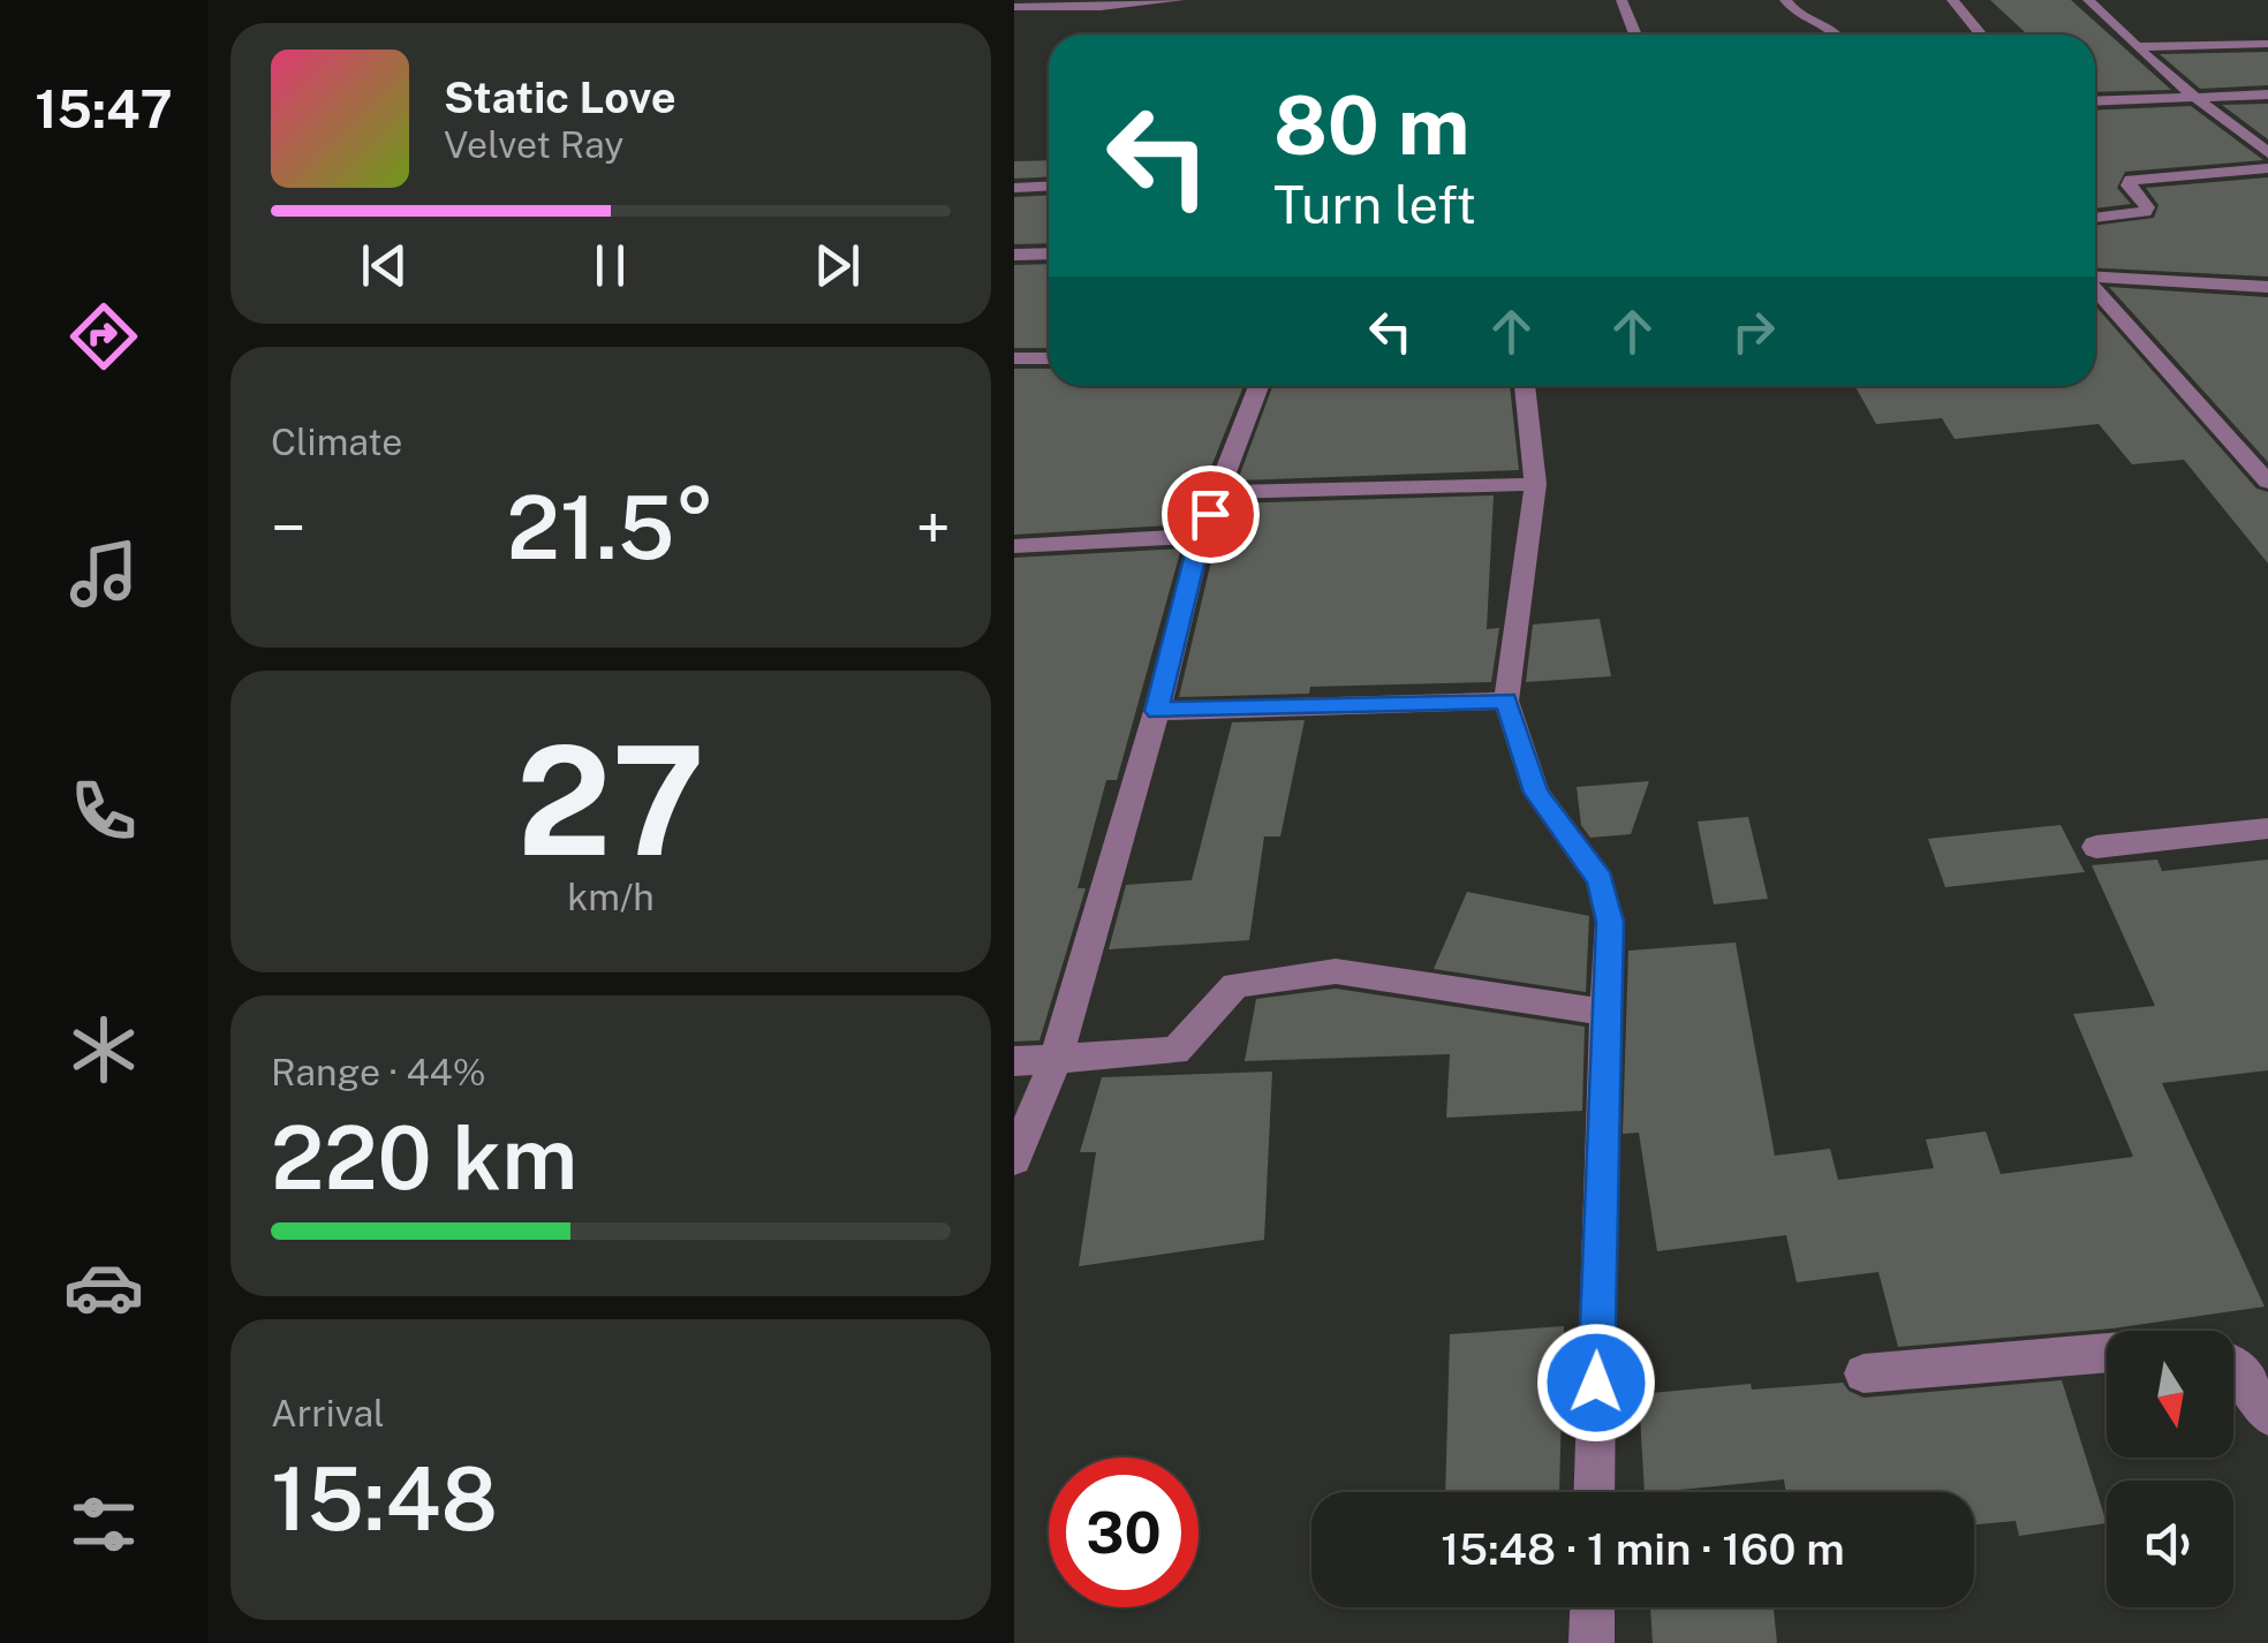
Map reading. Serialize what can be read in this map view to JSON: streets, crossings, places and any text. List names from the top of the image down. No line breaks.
{"north":"bottom","page":{"tabs":"15:47","turn":["80 m","Turn left"],"song":["Static Love","Velvet Ray"],"tile":["Climate",["27","km/h"],["Range · 44%","220 km"],["Arrival","15:48"]],"heat":["−","21.5°","+"],"limit":"30","trip":"15:48 · 1 min · 160 m"}}
